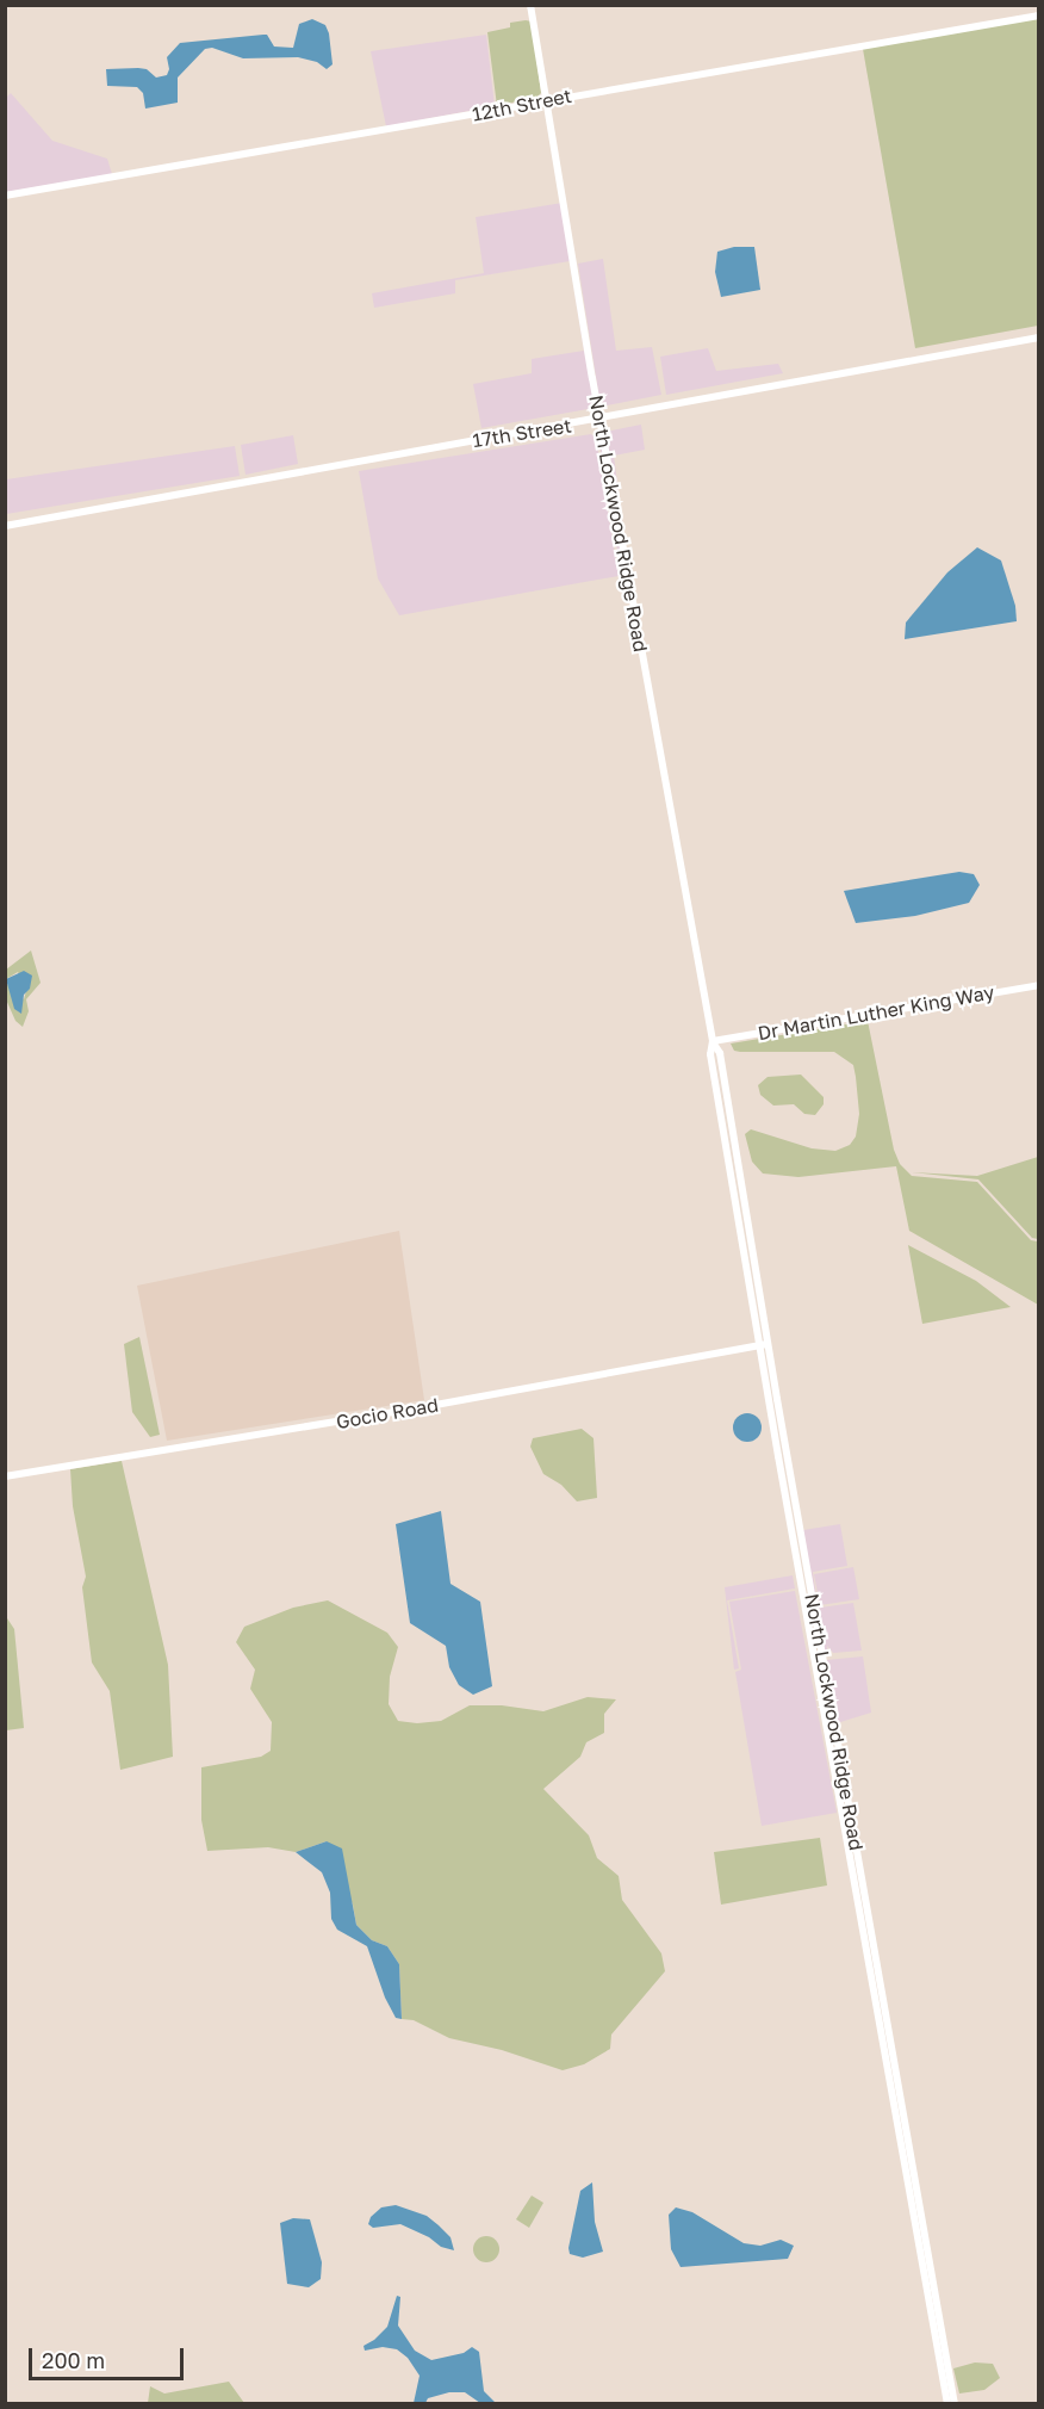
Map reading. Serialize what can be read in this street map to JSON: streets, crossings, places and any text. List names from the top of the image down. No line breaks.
{"streets":{"main road":["12th Street","17th Street","North Lockwood Ridge Road","Dr Martin Luther King Way","Gocio Road"]},"crossings":[["12th Street","North Lockwood Ridge Road"],["17th Street","North Lockwood Ridge Road"],["North Lockwood Ridge Road","Dr Martin Luther King Way"],["North Lockwood Ridge Road","Gocio Road"]],"scale_bar":"200 m"}
